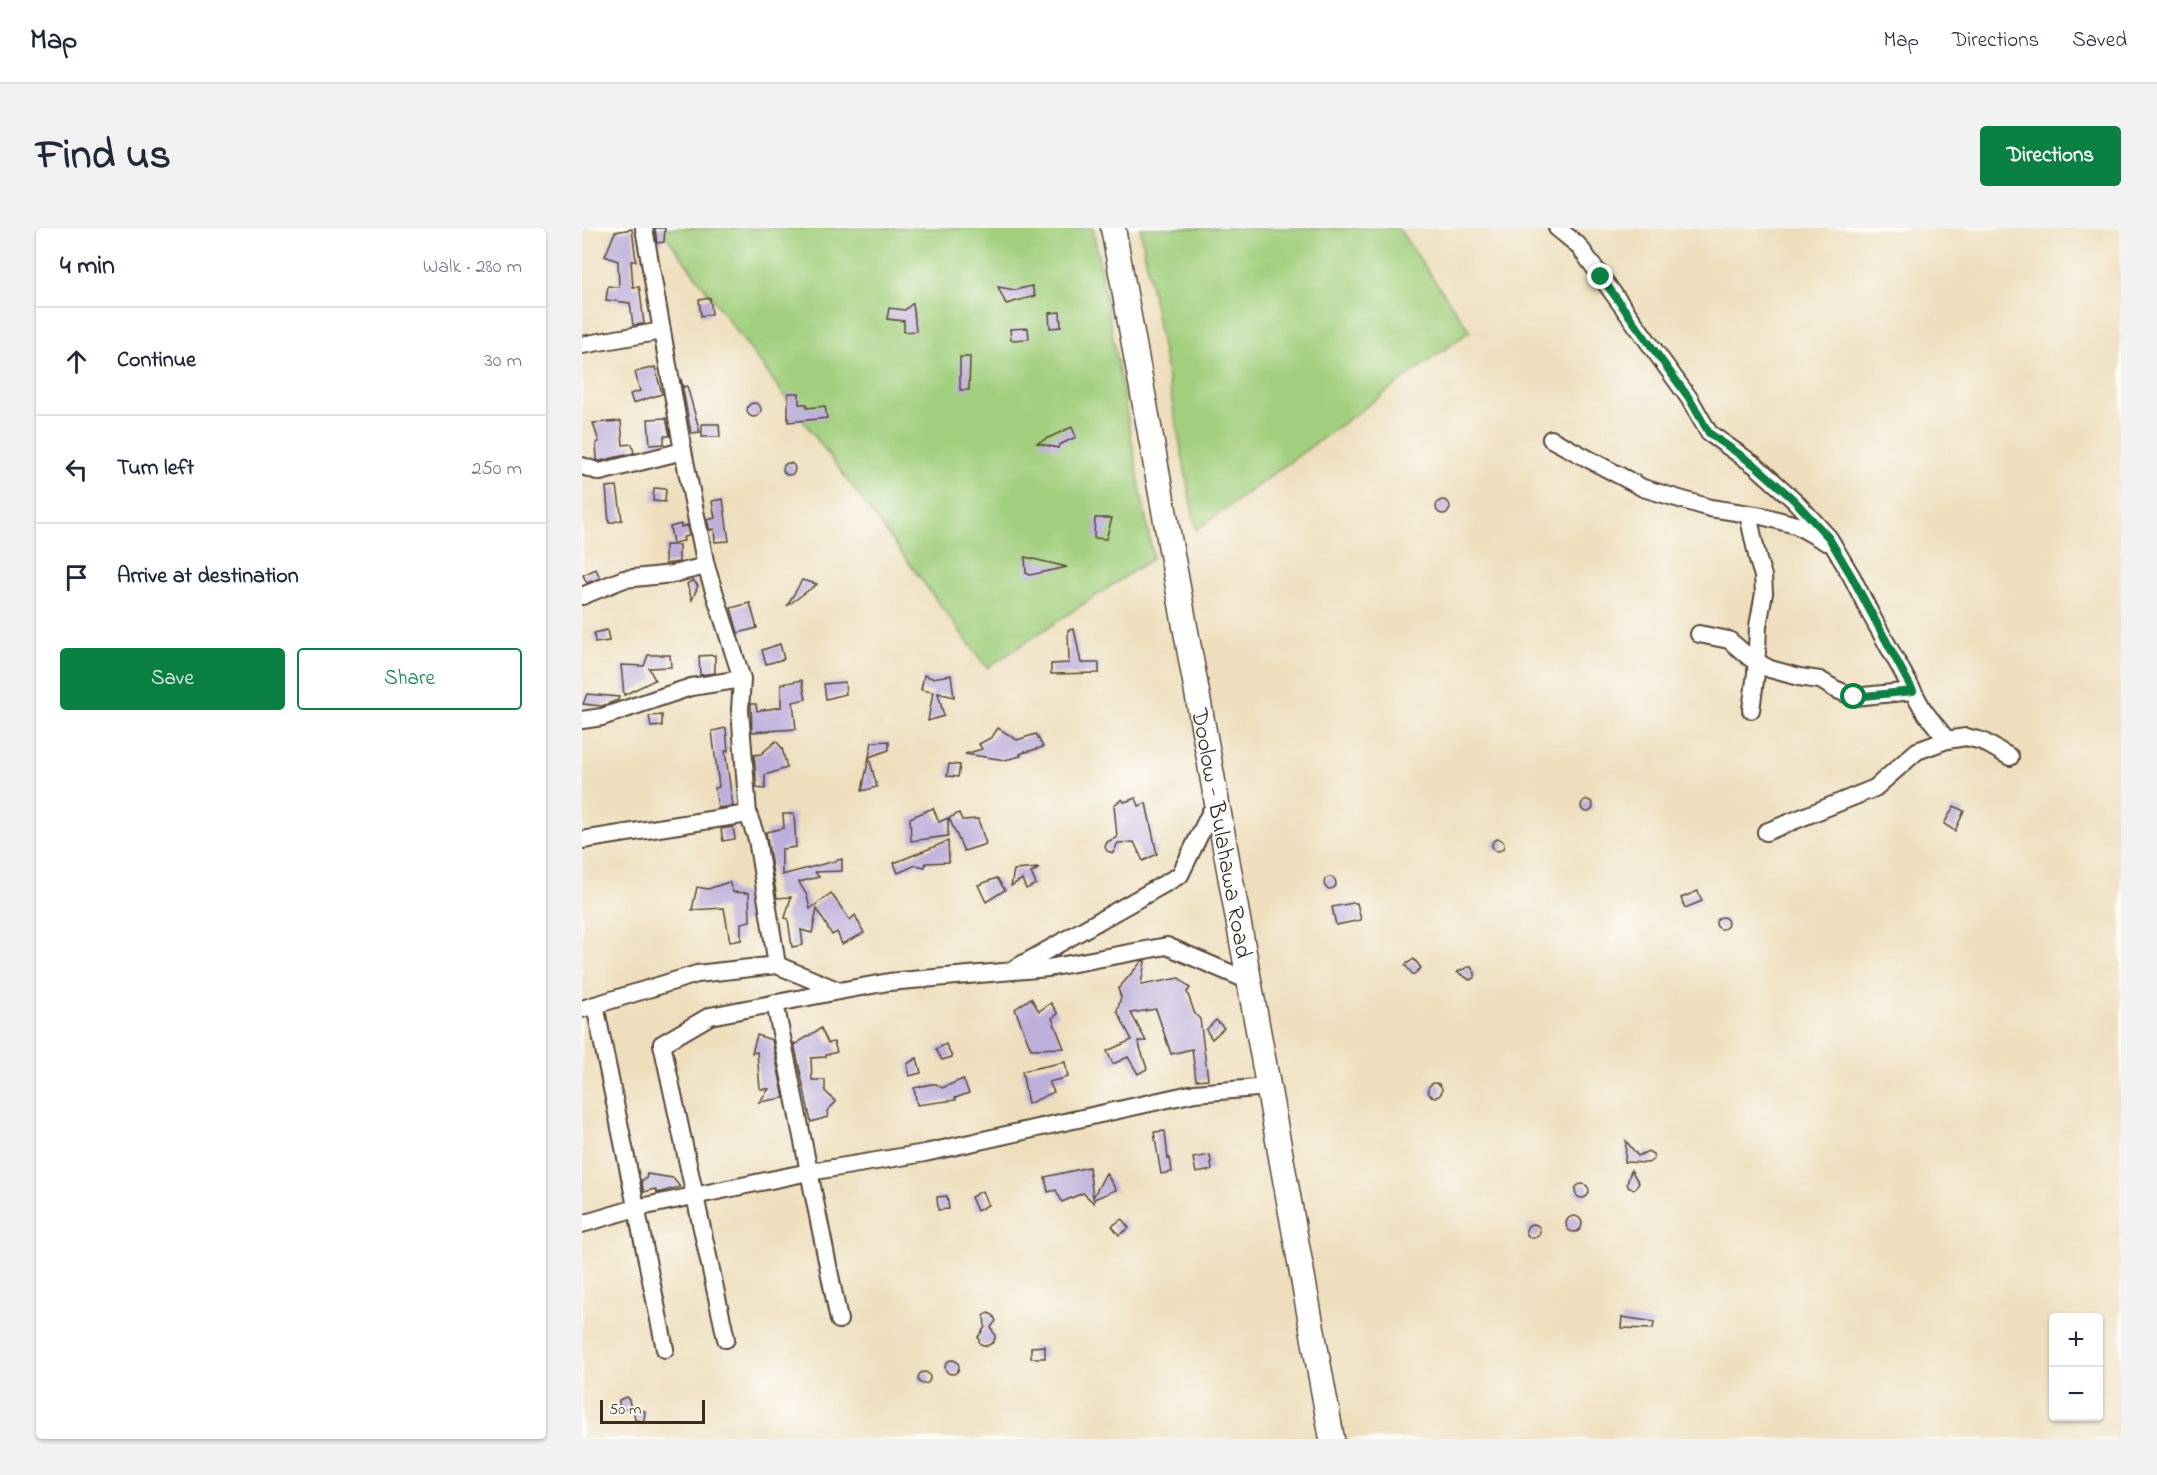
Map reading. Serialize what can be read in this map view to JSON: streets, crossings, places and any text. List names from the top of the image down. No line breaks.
{"streets":{"main road":["Doolow - Bulahawa Road"]},"scale_bar":"50 m","page":{"header":"Map","nav":["Map","Directions","Saved"],"title":"Find us","buttons":["Directions",["Save","Share"]],"heading":["4 min","Walk · 280 m"],"list":[["Continue","30 m"],["Turn left","250 m"],"Arrive at destination"],"map_buttons":["+","−"],"scale":"50 m"}}
